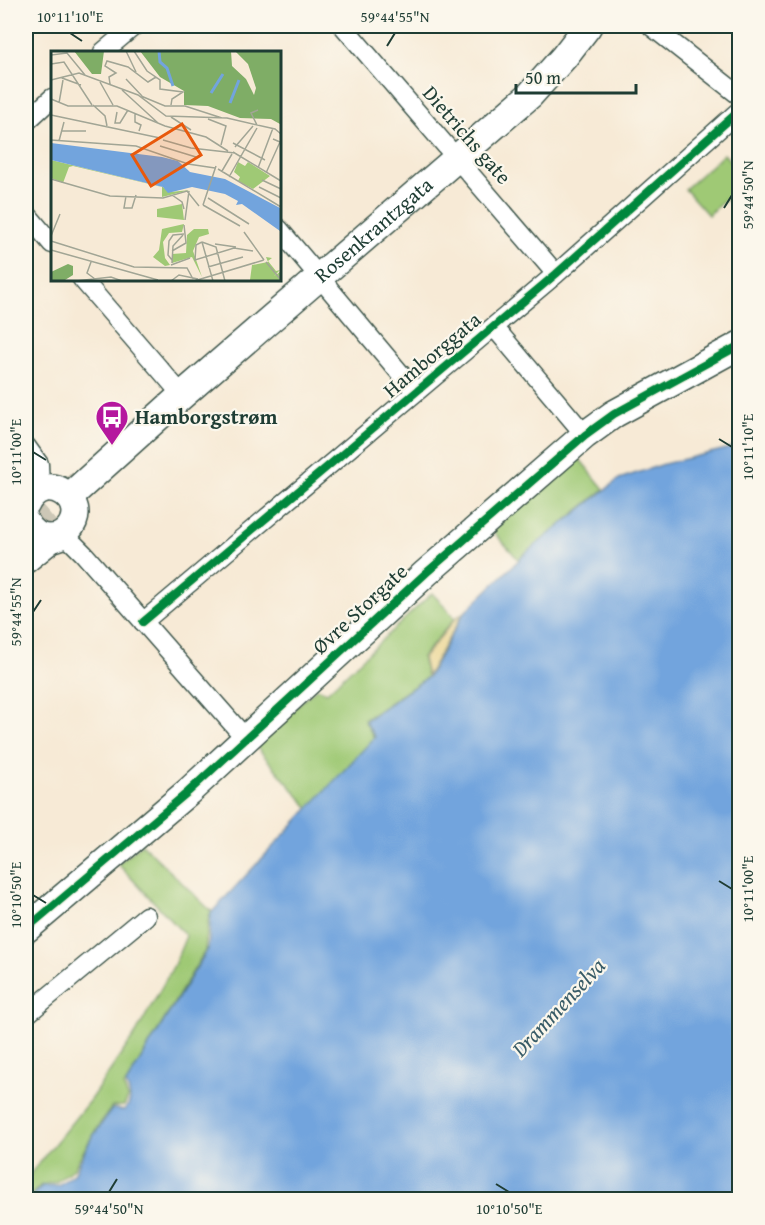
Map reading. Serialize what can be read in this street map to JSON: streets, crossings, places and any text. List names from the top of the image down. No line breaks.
{"streets":{"main road":["Rosenkrantzgata","Øvre Storgate"],"street":["Dietrichs gate","Hamborggata"]},"crossings":[["Dietrichs gate","Rosenkrantzgata"],["Dietrichs gate","Hamborggata"]],"water":["Drammenselva"],"places":{"bus stop":["Hamborgstrøm"]},"scale_bar":"50 m","coordinates":["10°11'10\"E","59°44'55\"N","59°44'50\"N","10°11'00\"E","10°10'50\"E"]}
